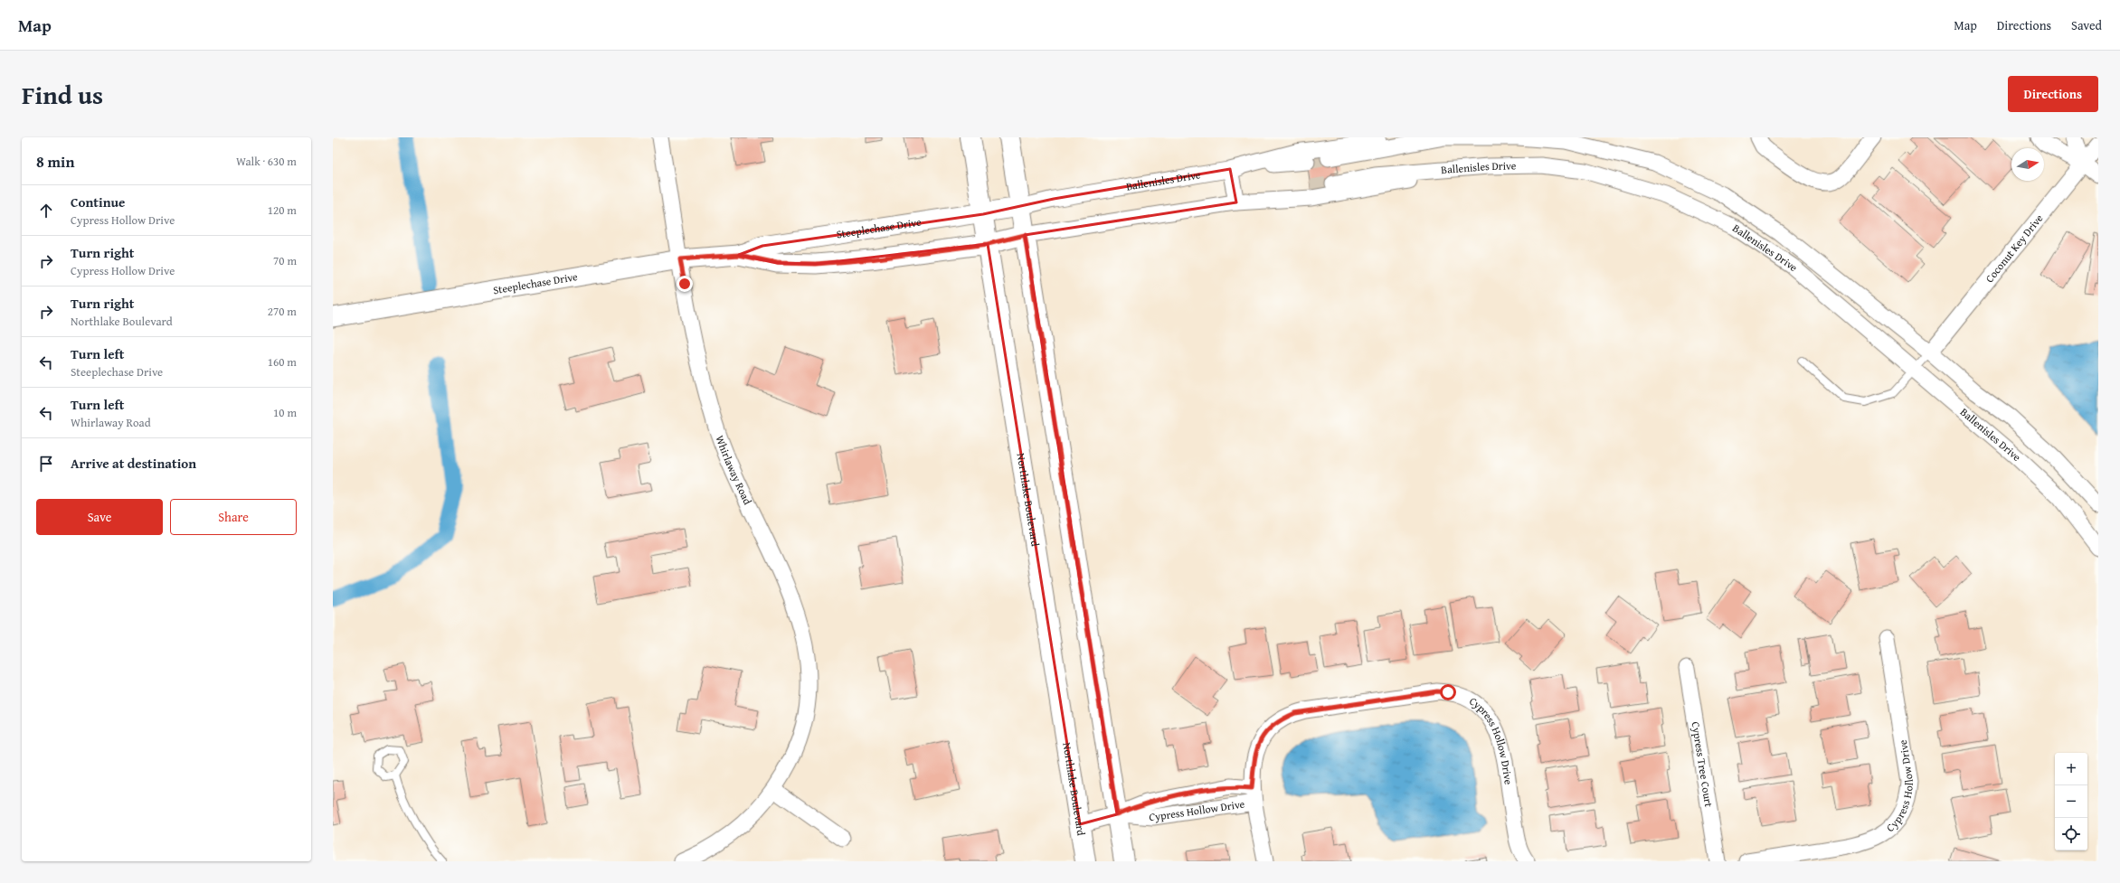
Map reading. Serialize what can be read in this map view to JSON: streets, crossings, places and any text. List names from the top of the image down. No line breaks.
{"streets":{"main road":["Northlake Boulevard"],"street":["Ballenisles Drive","Steeplechase Drive","Coconut Key Drive","Whirlaway Road","Cypress Hollow Drive","Cypress Tree Court"]},"crossings":[["Ballenisles Drive","Steeplechase Drive"],["Ballenisles Drive","Coconut Key Drive"],["Steeplechase Drive","Whirlaway Road"],["Steeplechase Drive","Northlake Boulevard"],["Northlake Boulevard","Cypress Hollow Drive"]],"north":"right","page":{"header":"Map","nav":["Map","Directions","Saved"],"title":"Find us","buttons":["Directions",["Save","Share"]],"heading":["8 min","Walk · 630 m"],"list":[["Continue","Cypress Hollow Drive","120 m"],["Turn right","Cypress Hollow Drive","70 m"],["Turn right","Northlake Boulevard","270 m"],["Turn left","Steeplechase Drive","160 m"],["Turn left","Whirlaway Road","10 m"],"Arrive at destination"],"map_buttons":["+","−"]}}
